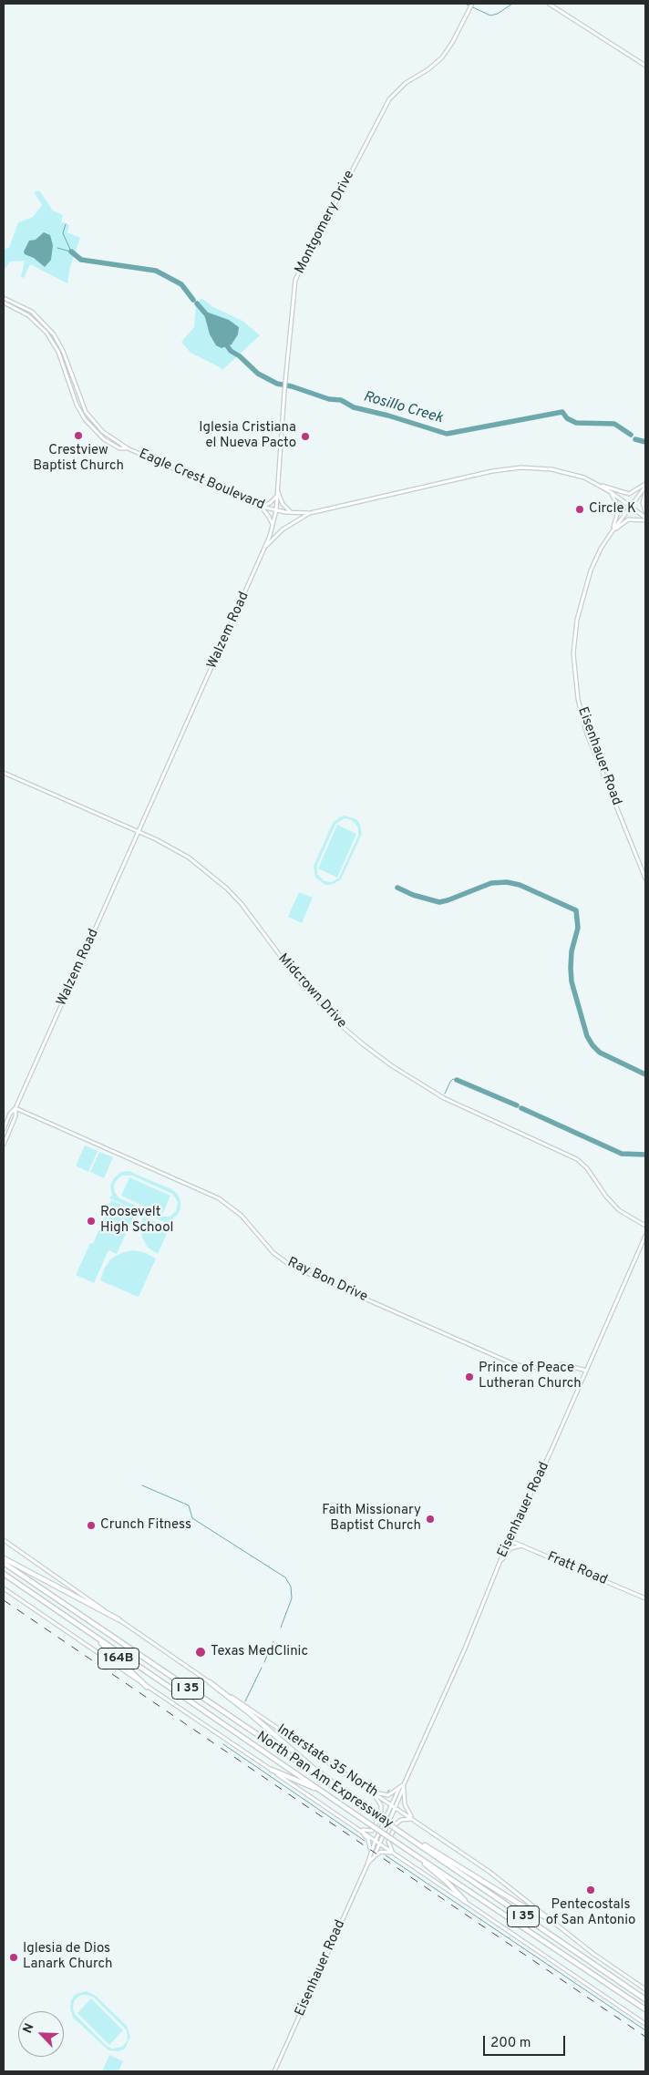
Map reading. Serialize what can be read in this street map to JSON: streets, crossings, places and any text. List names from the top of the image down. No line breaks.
{"streets":{"highway":["164B","I 35","North Pan Am Expressway"],"main road":["Montgomery Drive","Eagle Crest Boulevard","Walzem Road","Eisenhauer Road","Midcrown Drive","Ray Bon Drive","Fratt Road","Interstate 35 North"]},"crossings":[["Montgomery Drive","Eagle Crest Boulevard"],["Montgomery Drive","Walzem Road"],["Eagle Crest Boulevard","Walzem Road"],["Walzem Road","Midcrown Drive"],["Walzem Road","Ray Bon Drive"],["Eisenhauer Road","Ray Bon Drive"],["Eisenhauer Road","Fratt Road"],["Eisenhauer Road","Interstate 35 North"],["164B","North Pan Am Expressway"]],"water":["Rosillo Creek"],"places":["Crestview Baptist Church","Iglesia Cristiana el Nueva Pacto","Circle K","Roosevelt High School","Prince of Peace Lutheran Church","Faith Missionary Baptist Church","Crunch Fitness","Texas MedClinic","Pentecostals of San Antonio","Iglesia de Dios Lanark Church"],"scale_bar":"200 m","north":"top left"}
